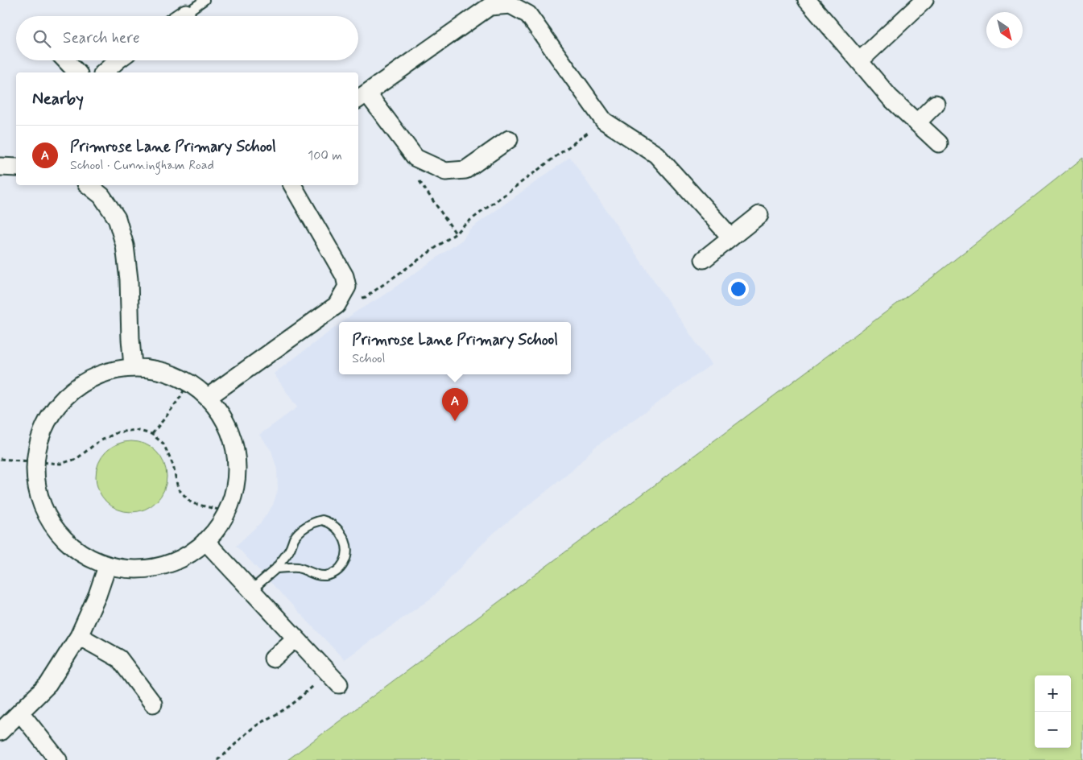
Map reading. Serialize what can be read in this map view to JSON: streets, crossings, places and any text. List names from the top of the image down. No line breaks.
{"north":"bottom right","page":{"search":"Search here","heading":"Nearby","list":[{"mark":"A","name":"Primrose Lane Primary School","note":"School · Cunningham Road","value":"100 m"}],"popup":["Primrose Lane Primary School","School"],"pins":"A","map_buttons":["+","−"]}}
